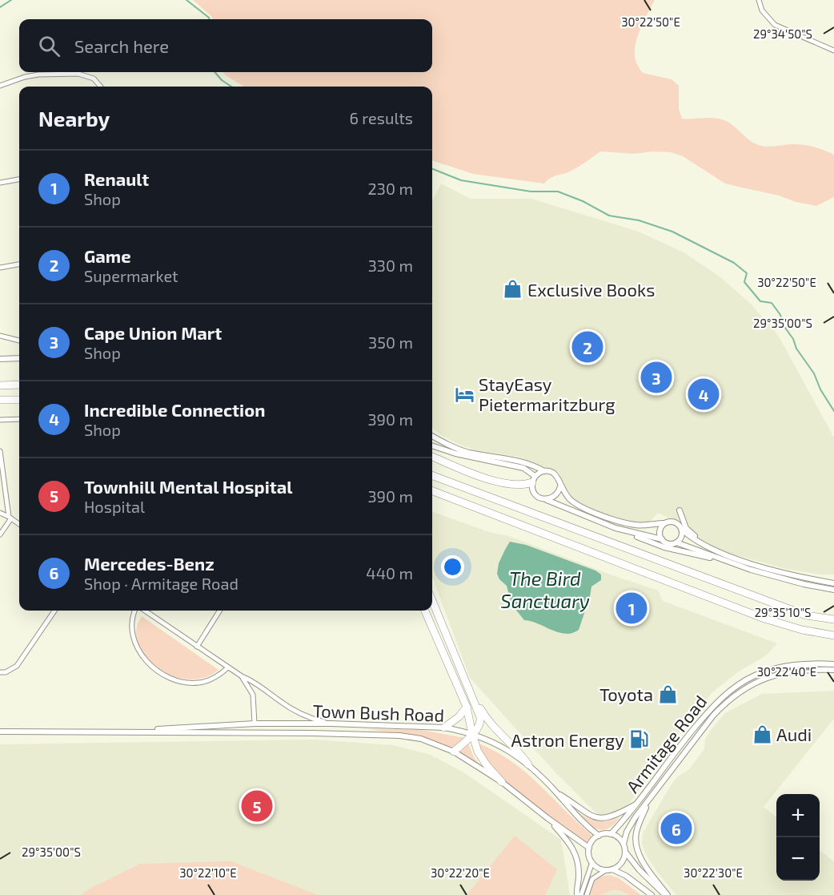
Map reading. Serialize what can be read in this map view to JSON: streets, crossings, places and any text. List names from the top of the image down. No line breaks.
{"streets":{"street":["Town Bush Road","Armitage Road"]},"crossings":[["Town Bush Road","Armitage Road"]],"water":["The Bird Sanctuary"],"places":{"shop":["Exclusive Books","Toyota","Audi"],"hotel":["StayEasy Pietermaritzburg"],"fuel station":["Astron Energy"]},"page":{"search":"Search here","heading":["Nearby","6 results"],"list":[{"mark":"1","name":"Renault","note":"Shop","value":"230 m"},{"mark":"2","name":"Game","note":"Supermarket","value":"330 m"},{"mark":"3","name":"Cape Union Mart","note":"Shop","value":"350 m"},{"mark":"4","name":"Incredible Connection","note":"Shop","value":"390 m"},{"mark":"5","name":"Townhill Mental Hospital","note":"Hospital","value":"390 m"},{"mark":"6","name":"Mercedes-Benz","note":"Shop · Armitage Road","value":"440 m"}],"pins":["2","3","4","1","5","6"],"map_buttons":["+","−"]},"coordinates":["30°22'50\"E","29°34'50\"S","29°35'00\"S","29°35'10\"S","30°22'40\"E","30°22'10\"E","30°22'20\"E","30°22'30\"E"]}
